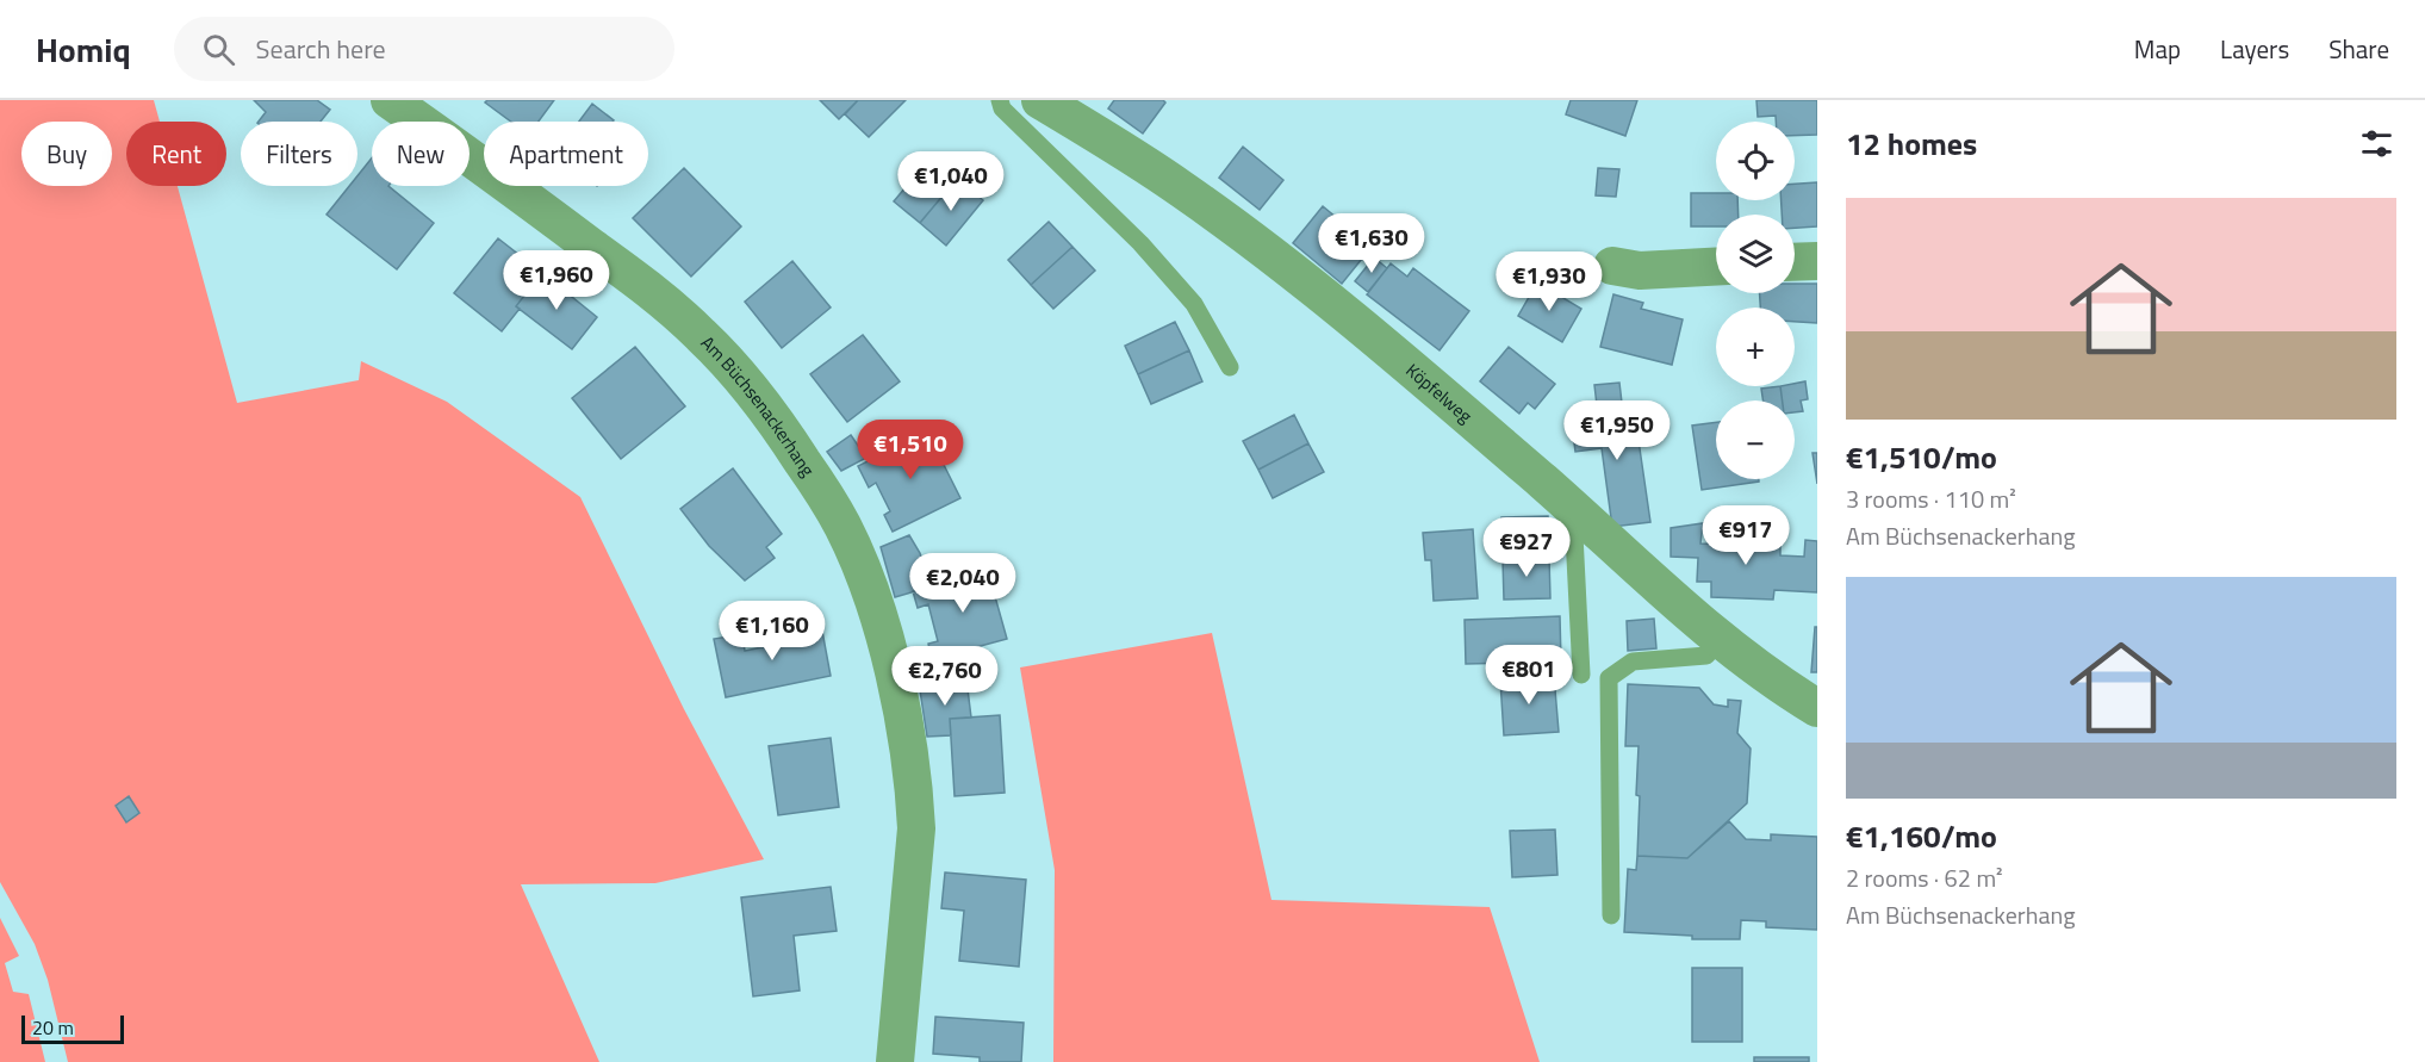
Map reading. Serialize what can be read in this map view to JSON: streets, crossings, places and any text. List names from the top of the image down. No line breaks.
{"streets":{"street":["Köpfelweg","Am Büchsenackerhang"]},"scale_bar":"20 m","page":{"header":"Homiq","search":"Search here","nav":["Map","Layers","Share"],"heading":"12 homes","map_buttons":["+","−"],"chip":["Buy","Rent","Filters","New","Apartment"],"price":["€1,040","€1,630","€1,960","€1,930","€1,950","€1,510","€917","€927","€2,040","€1,160","€801","€2,760"],"list":[{"name":"€1,510/mo","note":"3 rooms · 110 m² · Am Büchsenackerhang"},{"name":"€1,160/mo","note":"2 rooms · 62 m² · Am Büchsenackerhang"}],"scale":"20 m"}}
